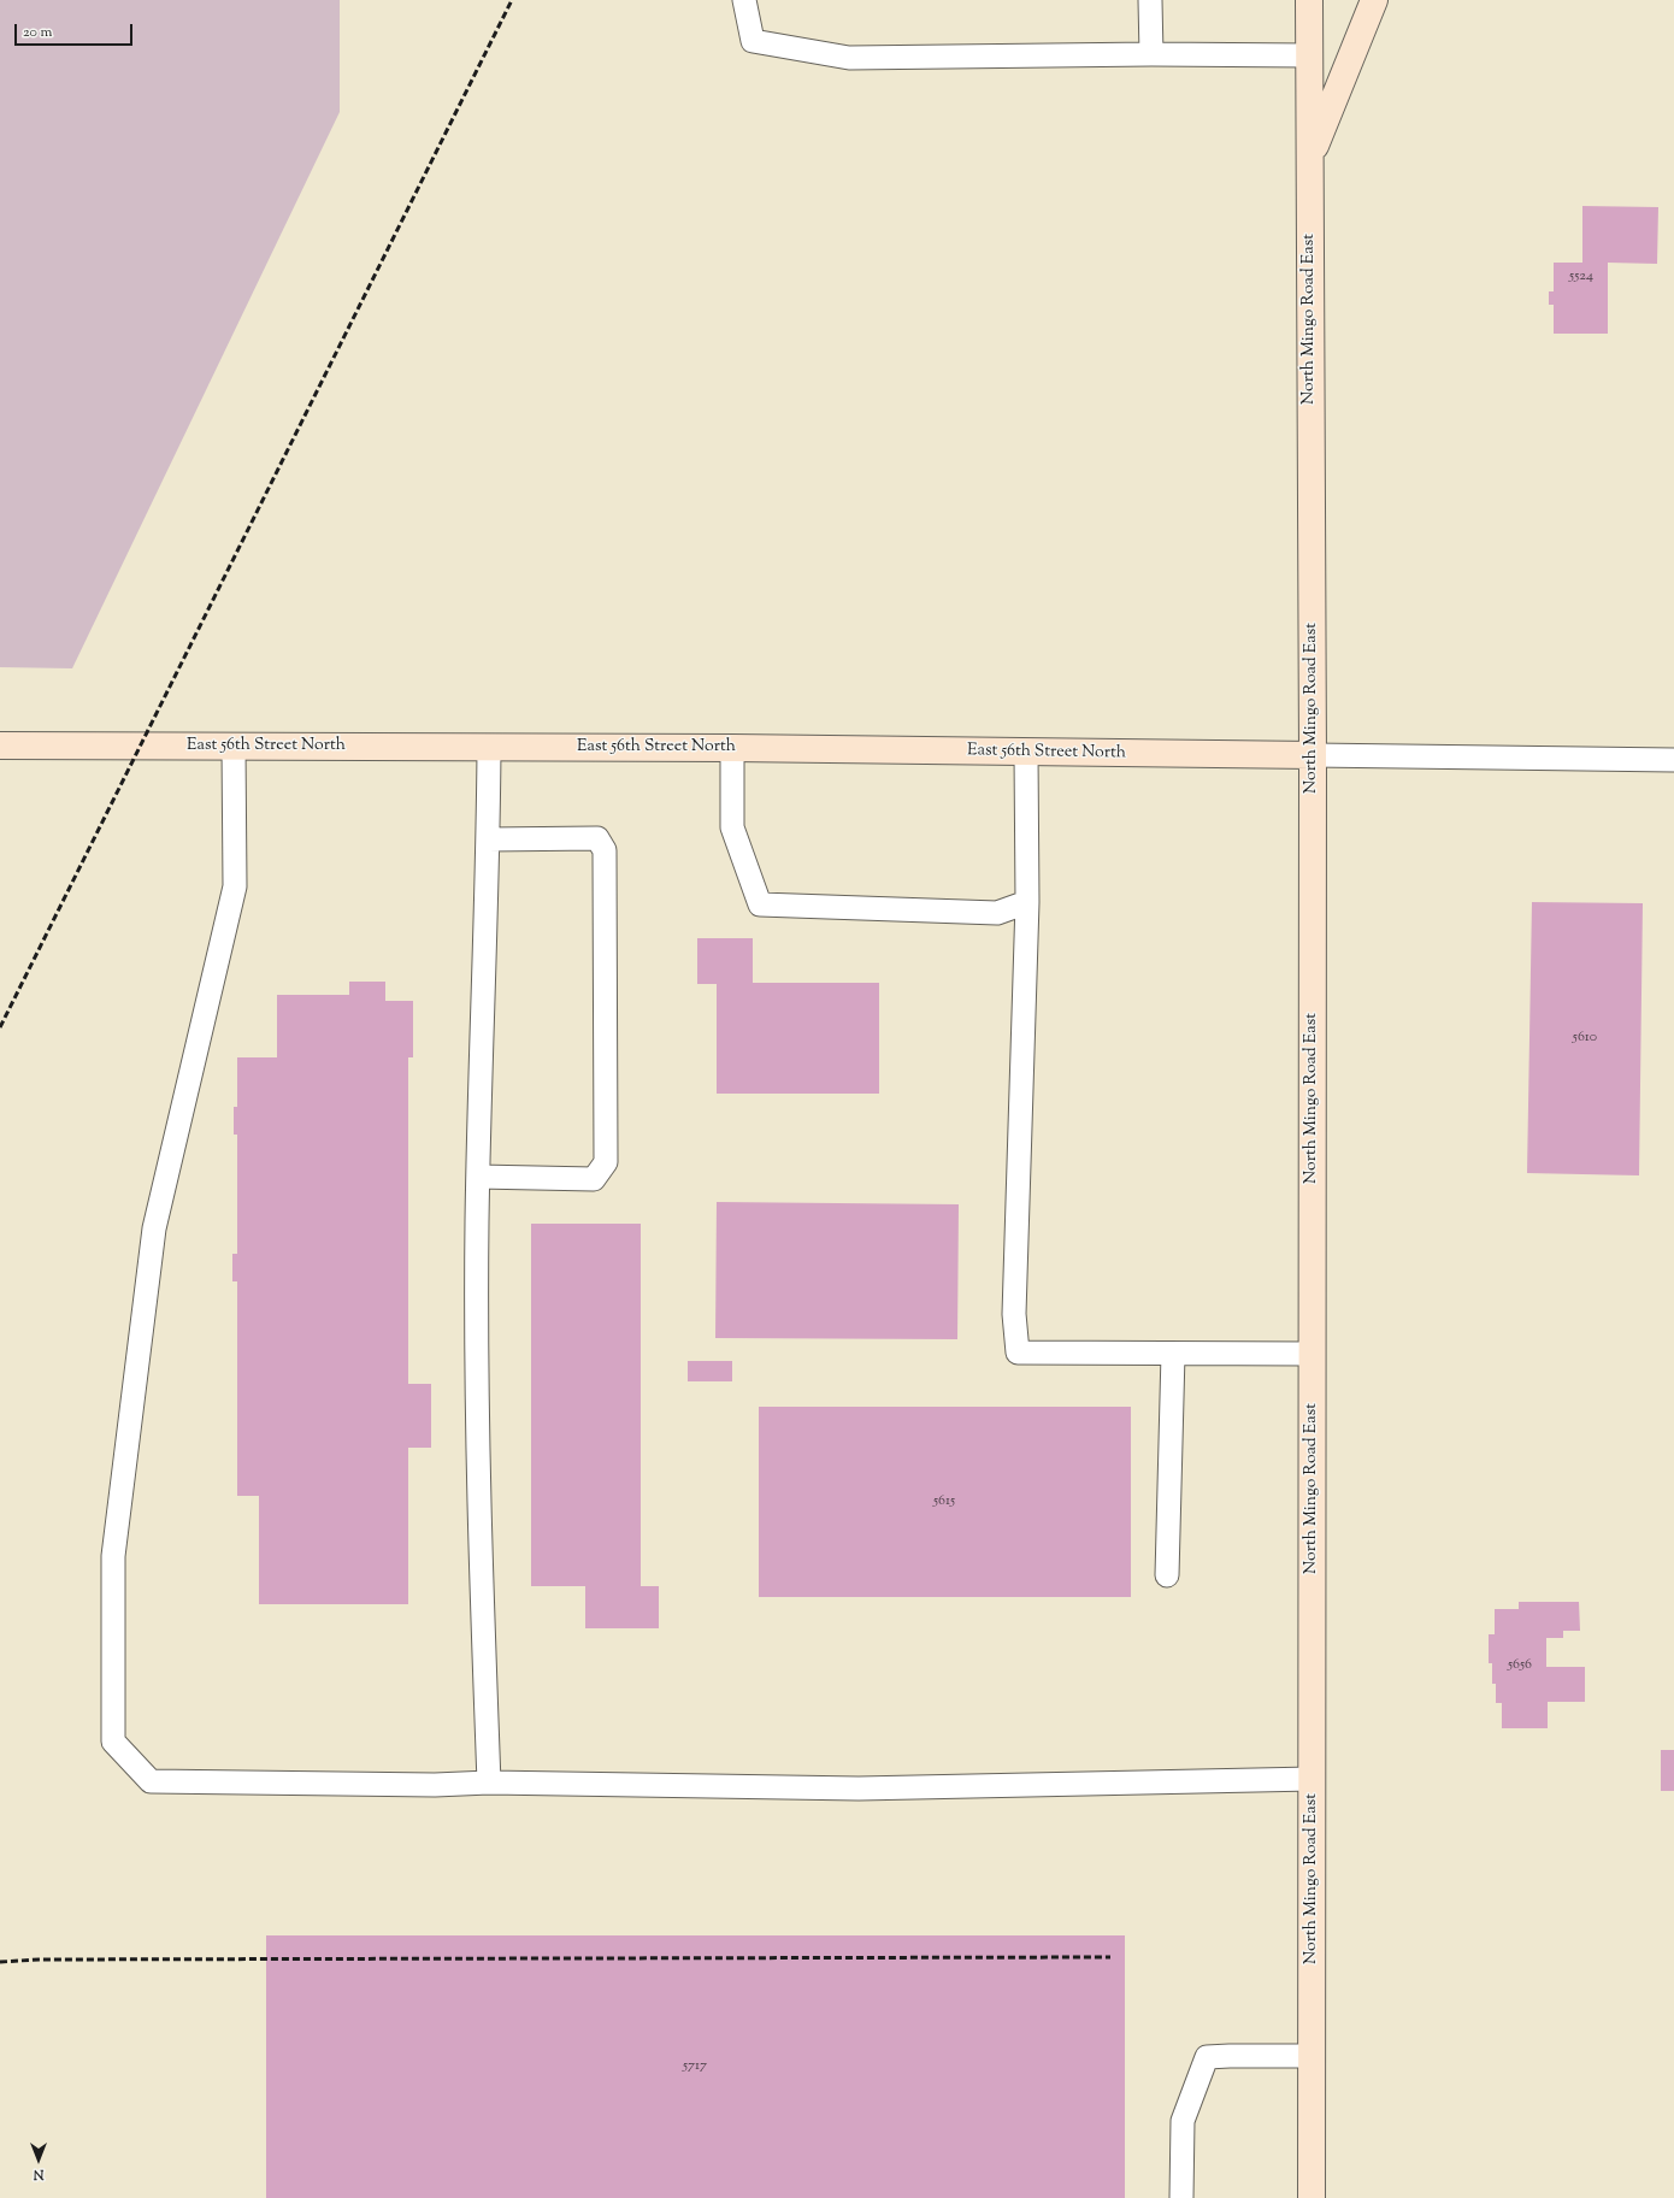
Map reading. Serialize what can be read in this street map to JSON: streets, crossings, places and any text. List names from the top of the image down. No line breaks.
{"streets":{"street":["North Mingo Road East","East 56th Street North"]},"crossings":[["North Mingo Road East","East 56th Street North"]],"house_numbers":["5524","5610","5615","5656","5717"],"scale_bar":"20 m","north":"bottom"}
